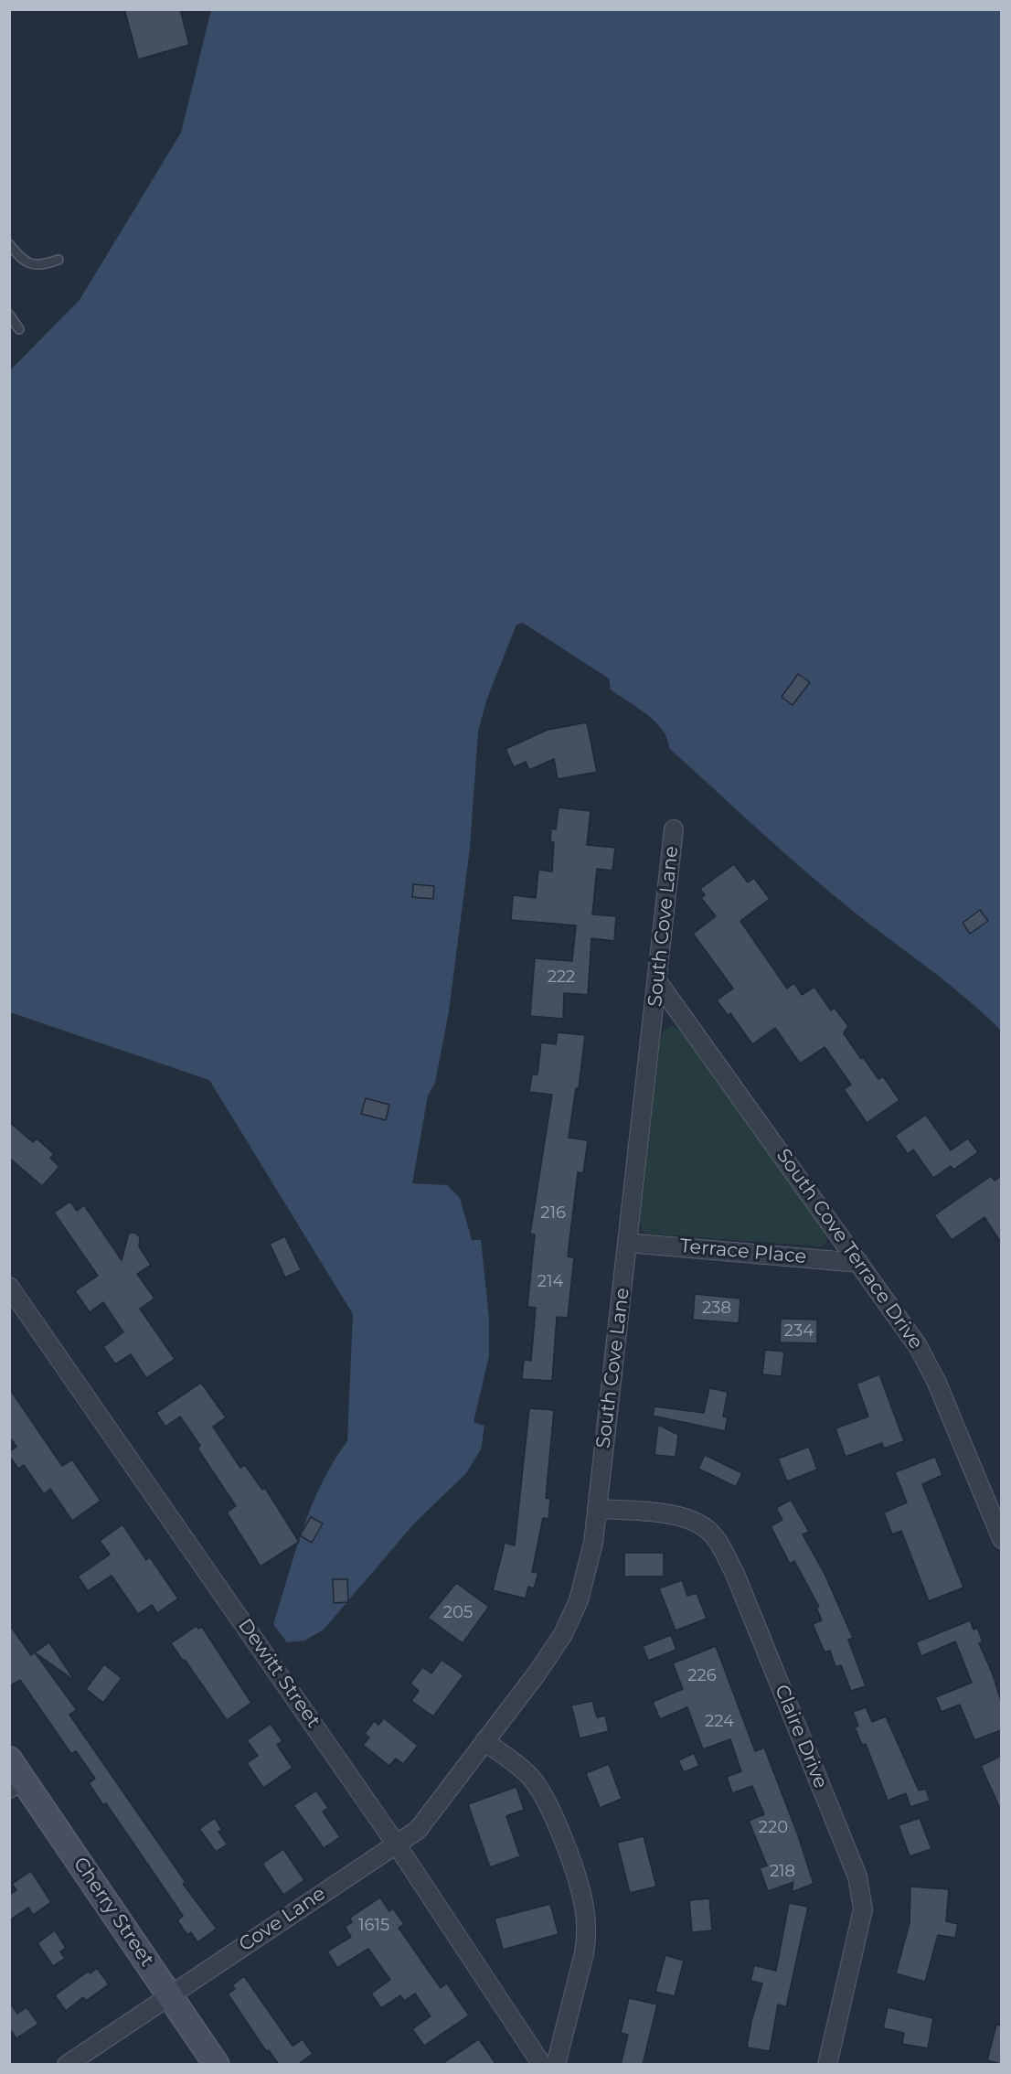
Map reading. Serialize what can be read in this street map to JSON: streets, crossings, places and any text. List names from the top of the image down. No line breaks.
{"streets":{"street":["South Cove Lane","South Cove Terrace Drive","Terrace Place","Dewitt Street","Claire Drive","Cherry Street","Cove Lane"]},"crossings":[["South Cove Lane","South Cove Terrace Drive"],["South Cove Lane","Terrace Place"],["South Cove Lane","Dewitt Street"],["South Cove Lane","Claire Drive"],["South Cove Lane","Cove Lane"],["South Cove Terrace Drive","Terrace Place"],["Dewitt Street","Cove Lane"],["Cherry Street","Cove Lane"]],"house_numbers":["222","216","214","238","234","205","226","224","220","218","1615"]}
